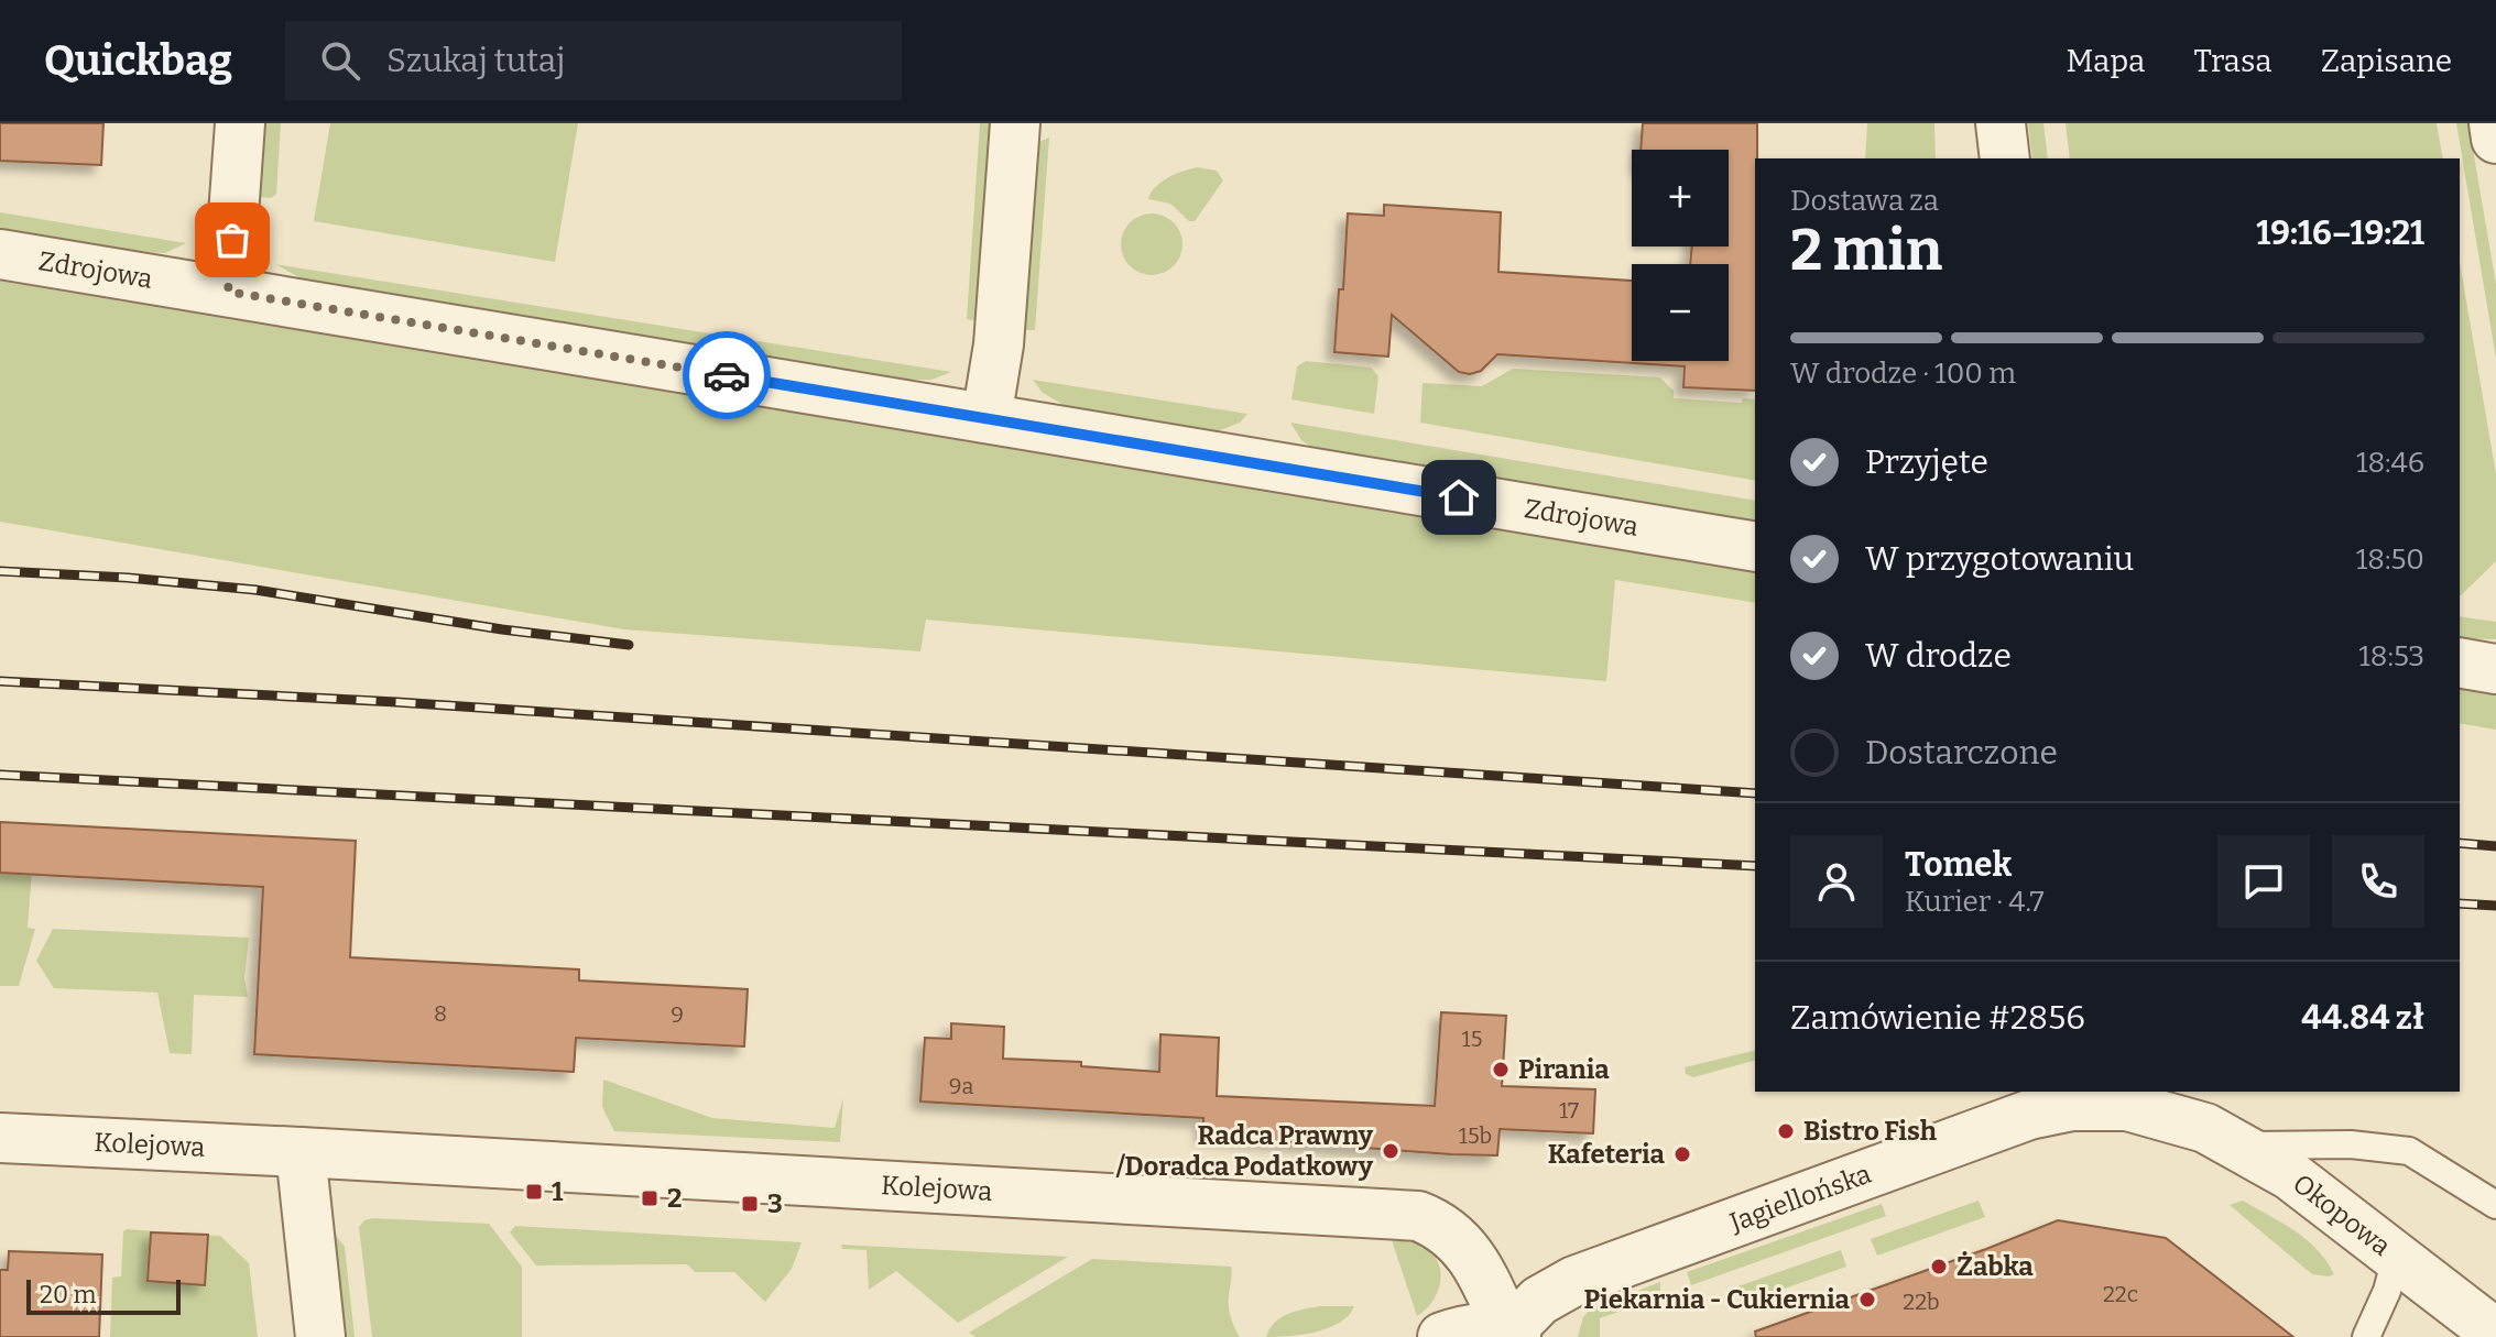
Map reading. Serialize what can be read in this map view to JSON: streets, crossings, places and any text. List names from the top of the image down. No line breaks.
{"streets":{"street":["Zdrojowa","Kolejowa","Jagiellońska","Okopowa"]},"crossings":[["Kolejowa","Jagiellońska"],["Jagiellońska","Okopowa"]],"places":{"other":["Pirania","Bistro Fish","Radca Prawny /Doradca Podatkowy","Kafeteria","Żabka","Piekarnia - Cukiernia"],"transit":["1","2","3"]},"house_numbers":["8","9","15","9a","17","15b","22c","22b"],"scale_bar":"20 m","page":{"header":"Quickbag","search":"Szukaj tutaj","nav":["Mapa","Trasa","Zapisane"],"map_buttons":["+","−"],"heading":["2 min","Dostawa za","19:16–19:21"],"panel":["Tomek","Kurier · 4.7","Zamówienie #2856","44.84 zł"],"bar":"W drodze · 100 m","list":[["Przyjęte","18:46"],["W przygotowaniu","18:50"],["W drodze","18:53"],"Dostarczone"],"scale":"20 m"}}
